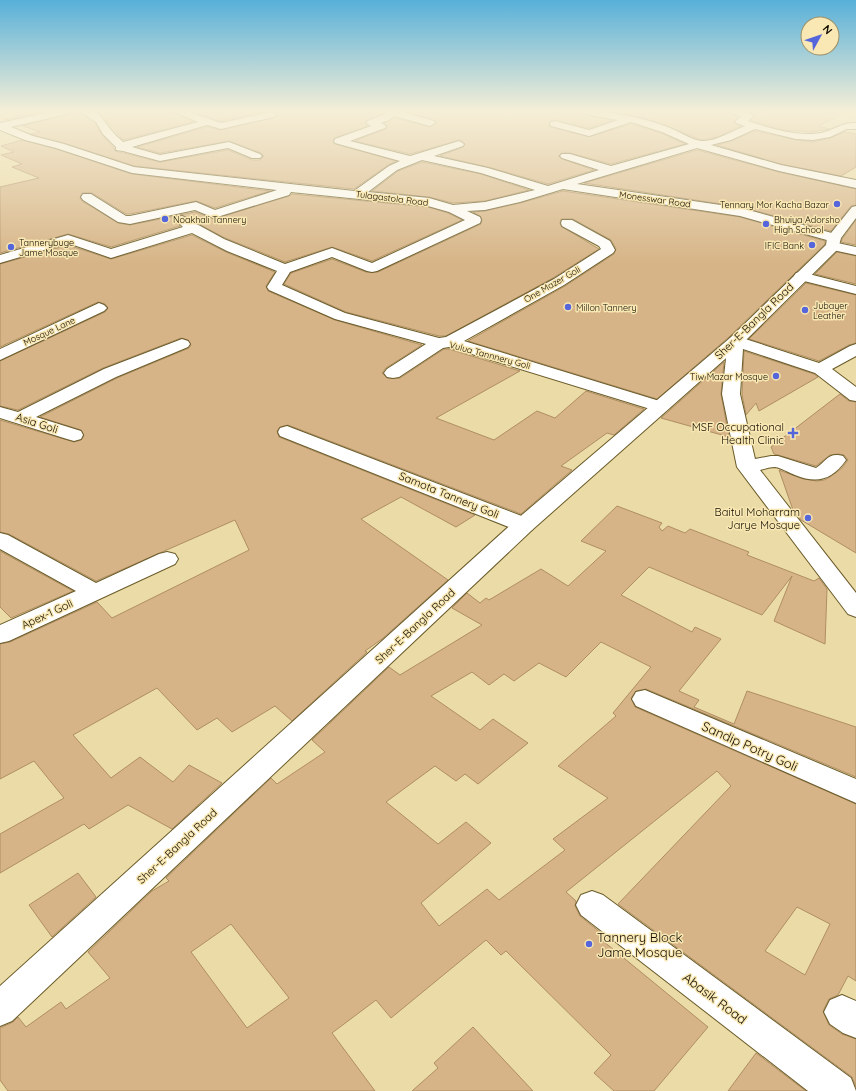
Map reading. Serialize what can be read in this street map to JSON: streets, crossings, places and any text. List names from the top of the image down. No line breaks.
{"streets":{"street":["Tulagastola Road","Monesswar Road","One Mazer Goli","Sher-E-Bangla Road","Mosque Lane","Vulua Tannnery Goli","Asia Goli","Samota Tannery Goli","Apex-1 Goli","Sandip Potry Goli","Abasik Road"]},"crossings":[["Tulagastola Road","Monesswar Road"],["Monesswar Road","Sher-E-Bangla Road"],["One Mazer Goli","Vulua Tannnery Goli"],["Sher-E-Bangla Road","Vulua Tannnery Goli"],["Sher-E-Bangla Road","Samota Tannery Goli"]],"places":{"other":["Tennary Mor Kacha Bazar","Noakhali Tannery","Bhuiya Adorsho High School","IFIC Bank","Tannerybuge Jame Mosque","Millon Tannery","Jubayer Leather","Tiw Mazar Mosque","Baitul Moharram Jarye Mosque","Tannery Block Jame Mosque"],"health":["MSF Occupational Health Clinic"]},"north":"top right"}
